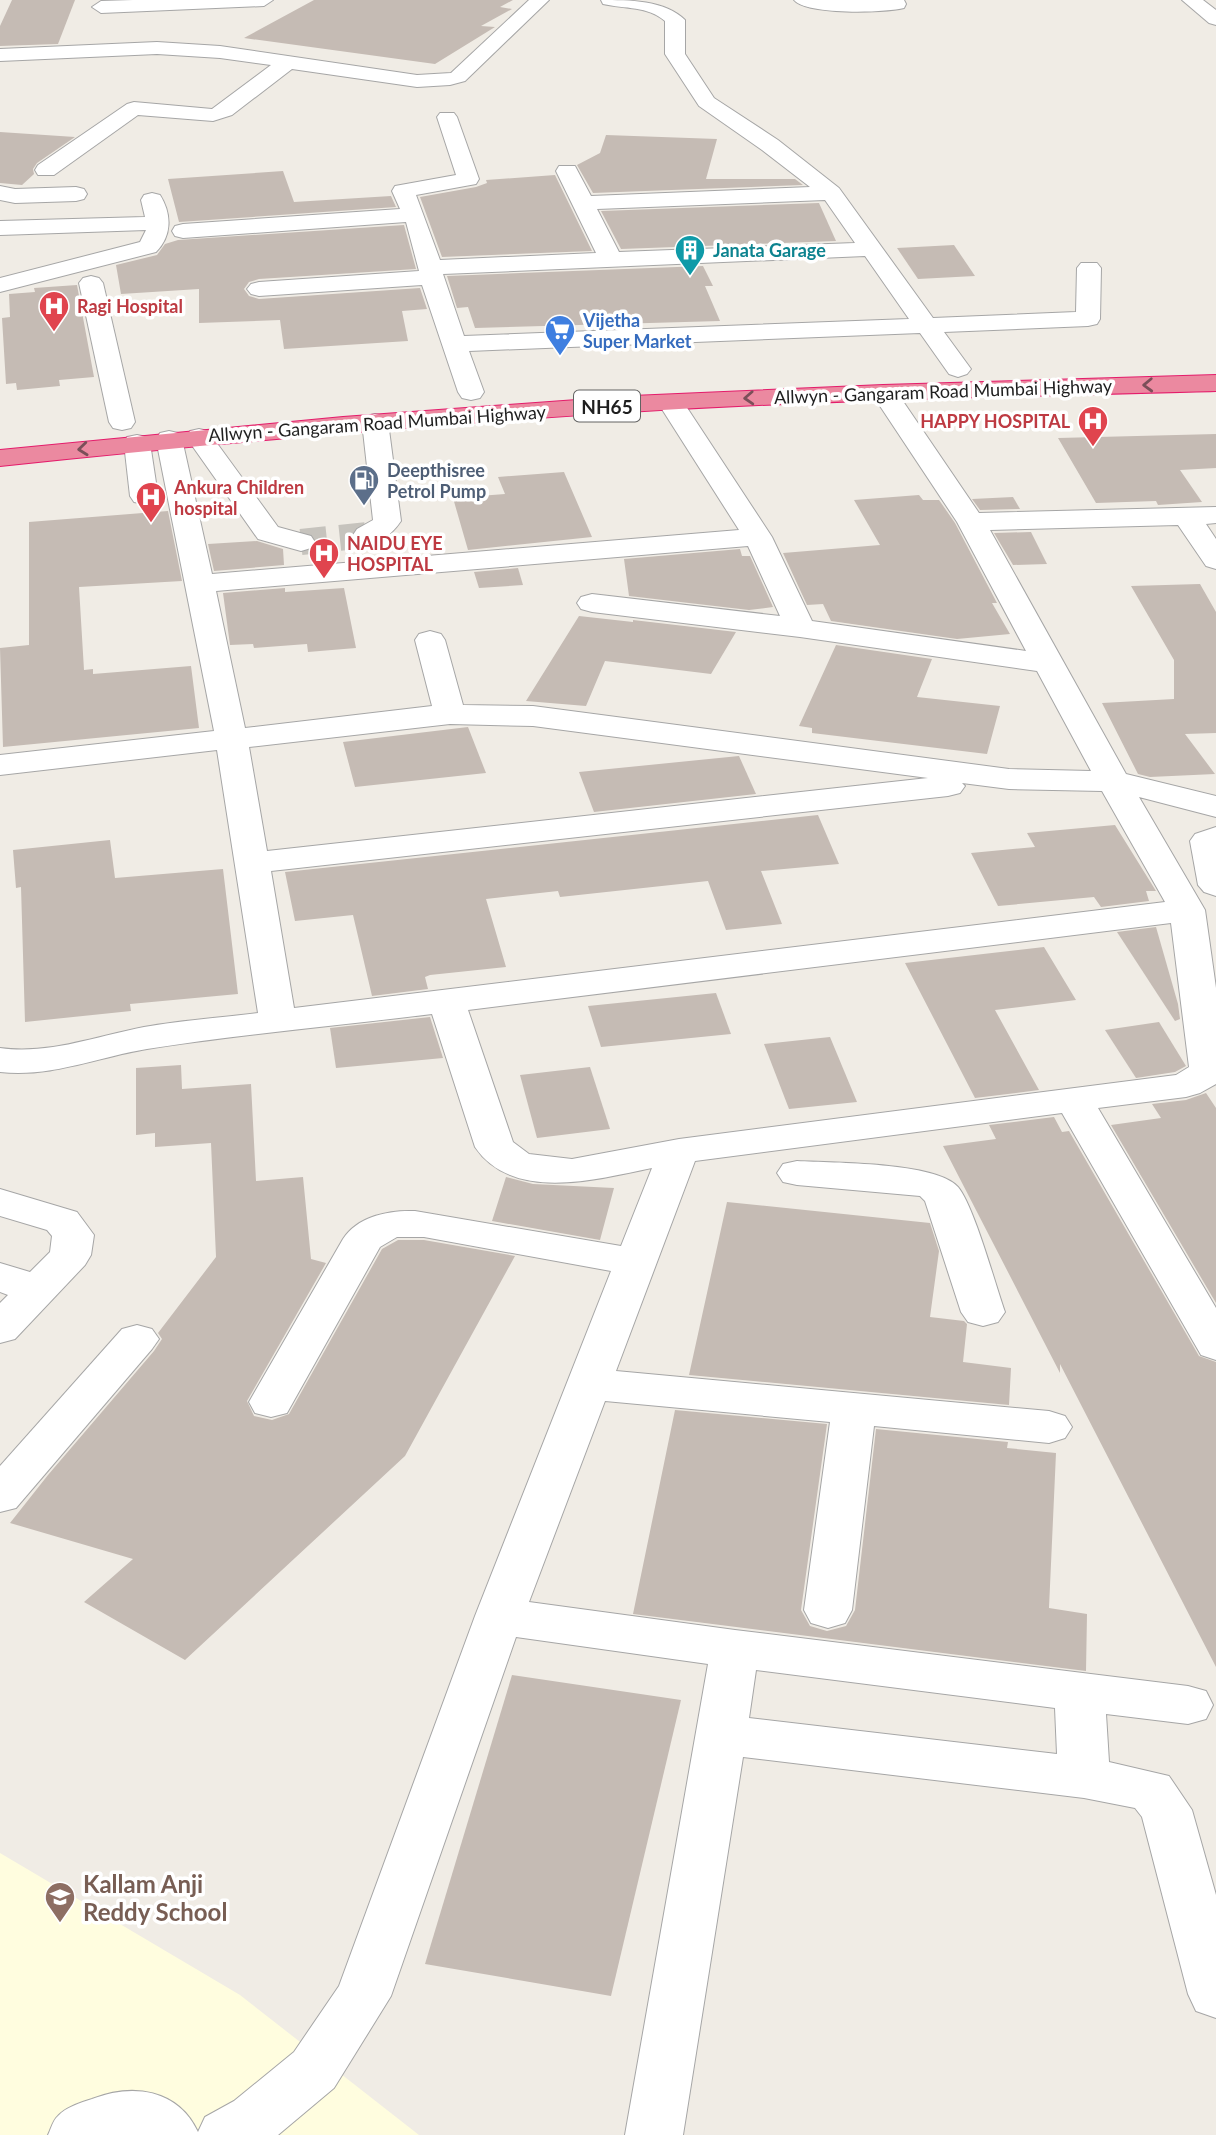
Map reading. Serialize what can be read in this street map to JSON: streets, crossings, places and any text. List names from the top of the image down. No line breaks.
{"streets":{"highway":["Allwyn - Gangaram Road Mumbai Highway","NH65"]},"places":{"building":["Janata Garage"],"hospital":["Ragi Hospital","HAPPY HOSPITAL","Ankura Children hospital","NAIDU EYE HOSPITAL"],"supermarket":["Vijetha Super Market"],"fuel station":["Deepthisree Petrol Pump"],"school or university":["Kallam Anji Reddy School"]}}
